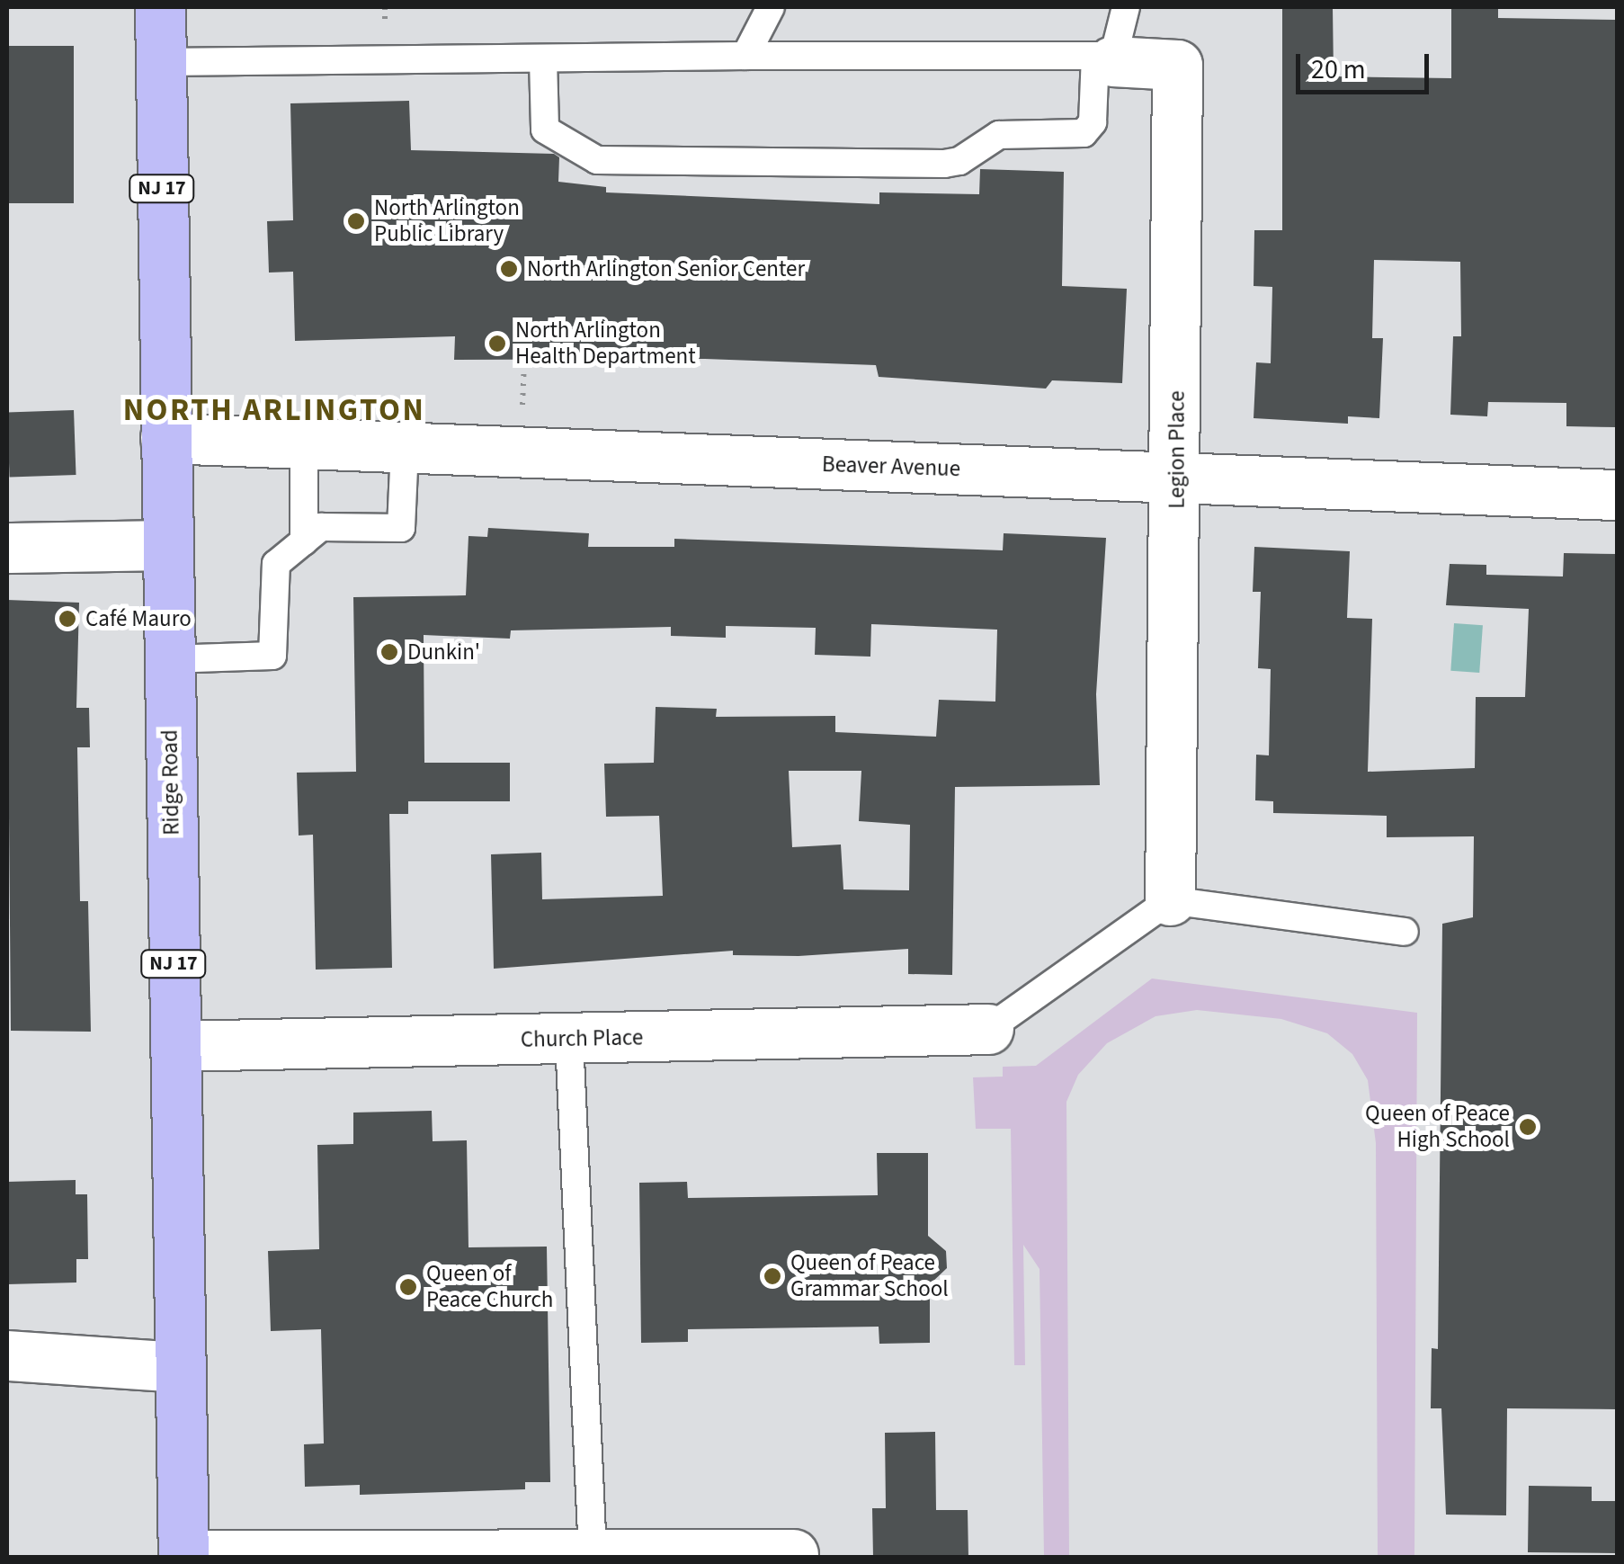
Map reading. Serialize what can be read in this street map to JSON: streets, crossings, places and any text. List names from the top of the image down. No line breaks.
{"streets":{"main road":["NJ 17","Ridge Road"],"street":["Legion Place","Beaver Avenue","Church Place"]},"crossings":[["Legion Place","Beaver Avenue"],["Beaver Avenue","Ridge Road"],["Ridge Road","Church Place"]],"districts":["NORTH ARLINGTON"],"places":["North Arlington Public Library","North Arlington Senior Center","North Arlington Health Department","Café Mauro","Dunkin'","Queen of Peace High School","Queen of Peace Grammar School","Queen of Peace Church"],"scale_bar":"20 m"}
